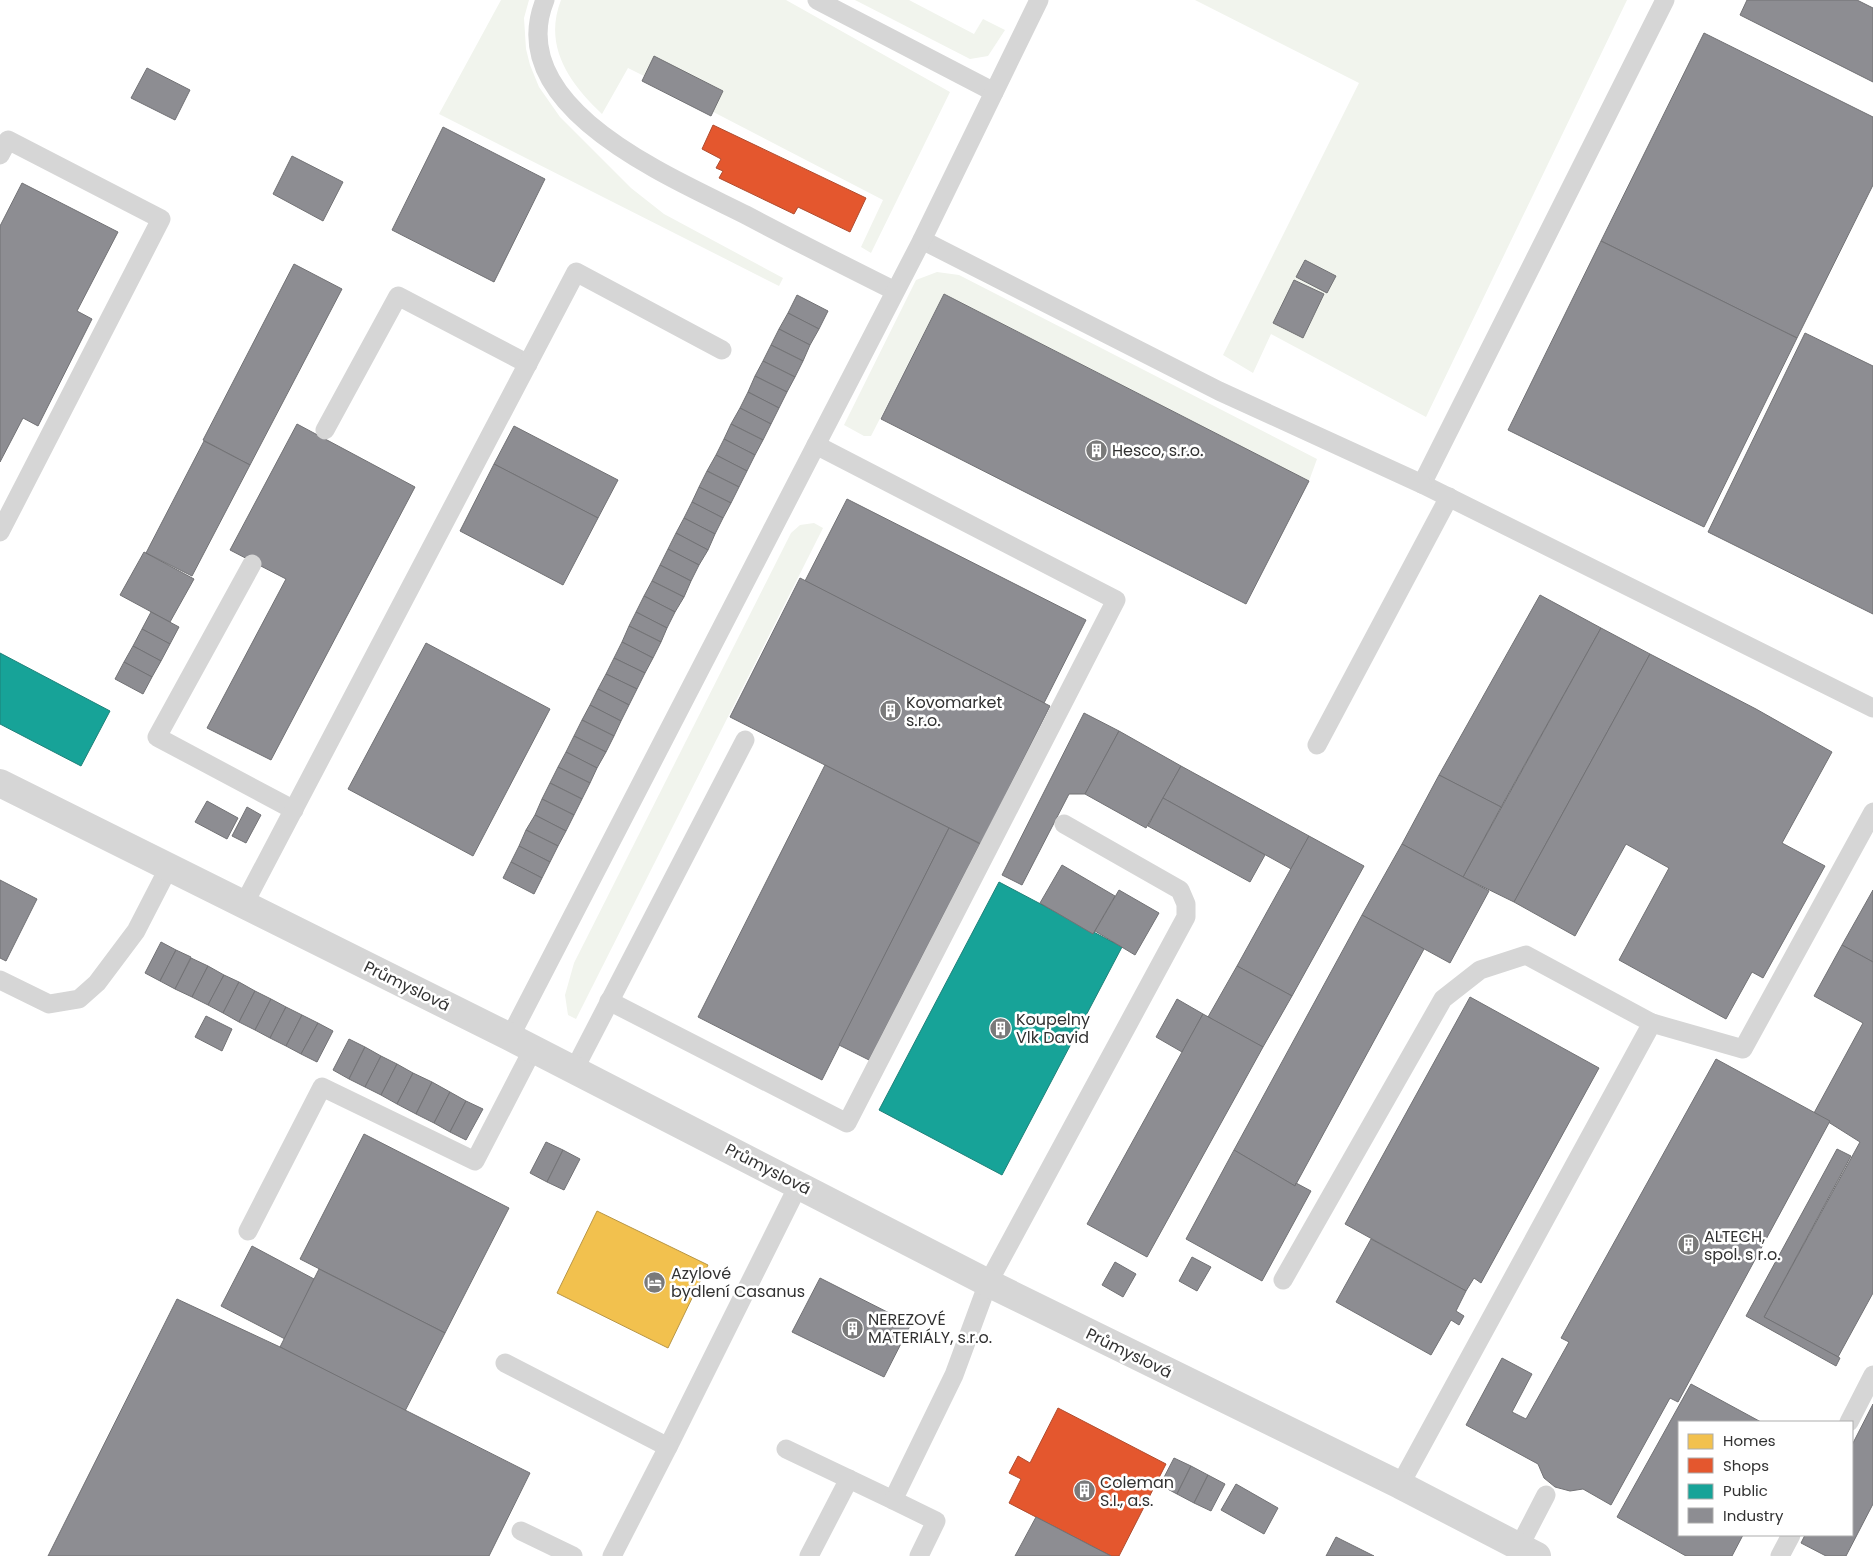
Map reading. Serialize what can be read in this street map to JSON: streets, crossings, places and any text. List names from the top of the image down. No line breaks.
{"streets":{"street":["Průmyslová"]},"places":{"building":["Hesco, s.r.o.","Kovomarket s.r.o.","Koupelny Vlk David","ALTECH, spol. s r.o.","NEREZOVÉ MATERIÁLY, s.r.o.","Coleman S.I., a.s."],"hotel":["Azylové bydlení Casanus"]},"legend":["Homes","Shops","Public","Industry"]}
